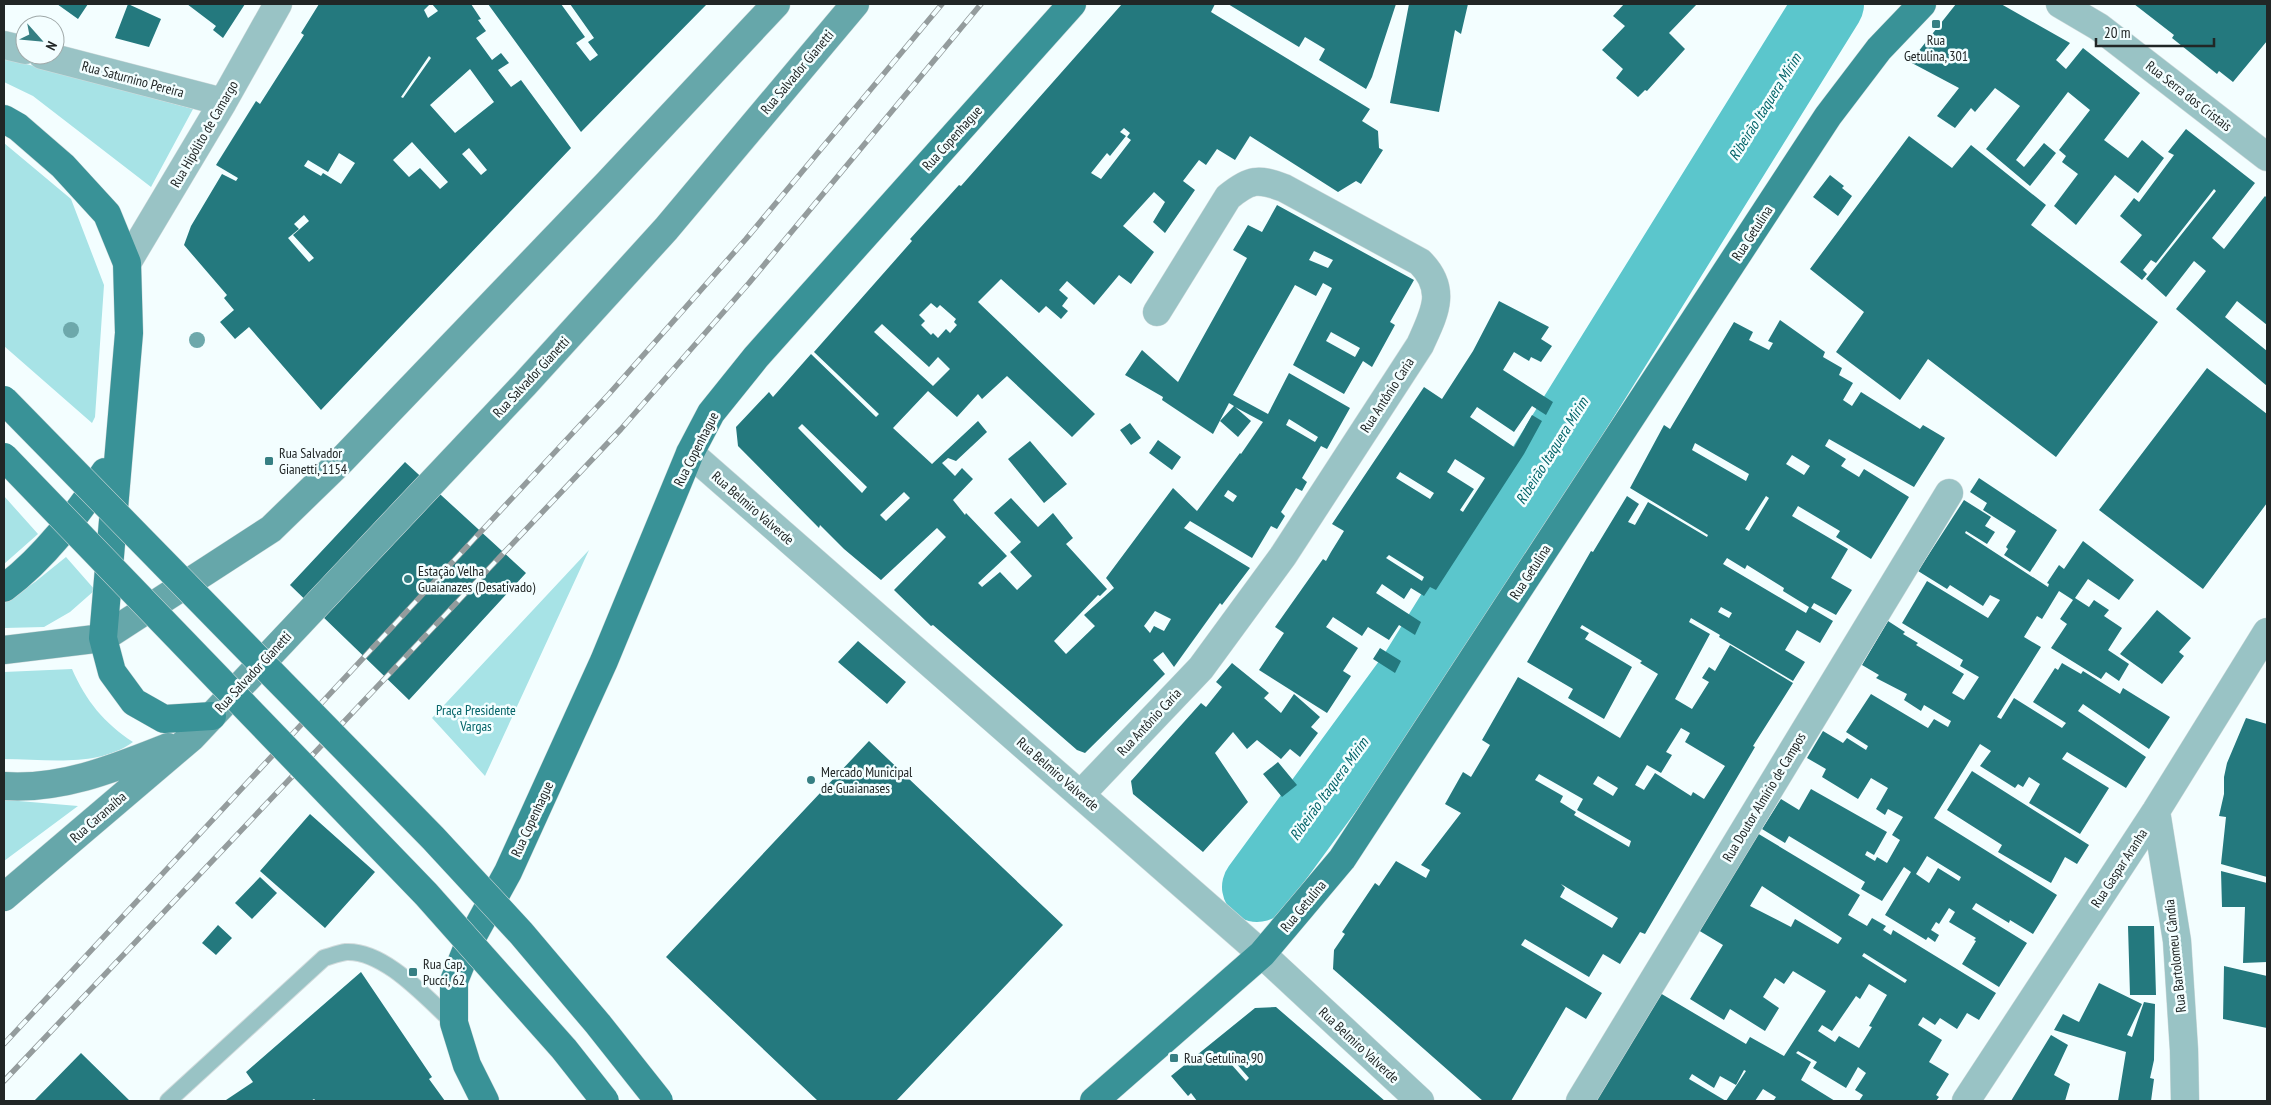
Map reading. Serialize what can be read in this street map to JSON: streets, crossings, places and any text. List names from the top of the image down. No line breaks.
{"streets":{"main road":["Rua Salvador Gianetti","Rua Copenhague","Rua Getulina","Rua Caranaíba"],"street":["Rua Saturnino Pereira","Rua Serra dos Cristais","Rua Hipólito de Camargo","Rua Antônio Caria","Rua Belmiro Valverde","Rua Doutor Almírio de Campos","Rua Gaspar Aranha","Rua Bartolomeu Cândia"]},"crossings":[["Rua Salvador Gianetti","Rua Caranaíba"],["Rua Saturnino Pereira","Rua Hipólito de Camargo"],["Rua Copenhague","Rua Belmiro Valverde"],["Rua Getulina","Rua Belmiro Valverde"],["Rua Antônio Caria","Rua Belmiro Valverde"],["Rua Gaspar Aranha","Rua Bartolomeu Cândia"]],"water":["Ribeirão Itaquera Mirim"],"parks":["Praça Presidente Vargas"],"places":{"transit":["Rua Getulina, 301","Rua Salvador Gianetti, 1154","Rua Cap. Pucci, 62","Rua Getulina, 90"],"other":["Estação Velha Guaianazes (Desativado)","Mercado Municipal de Guaianases"]},"scale_bar":"20 m","north":"bottom right"}
